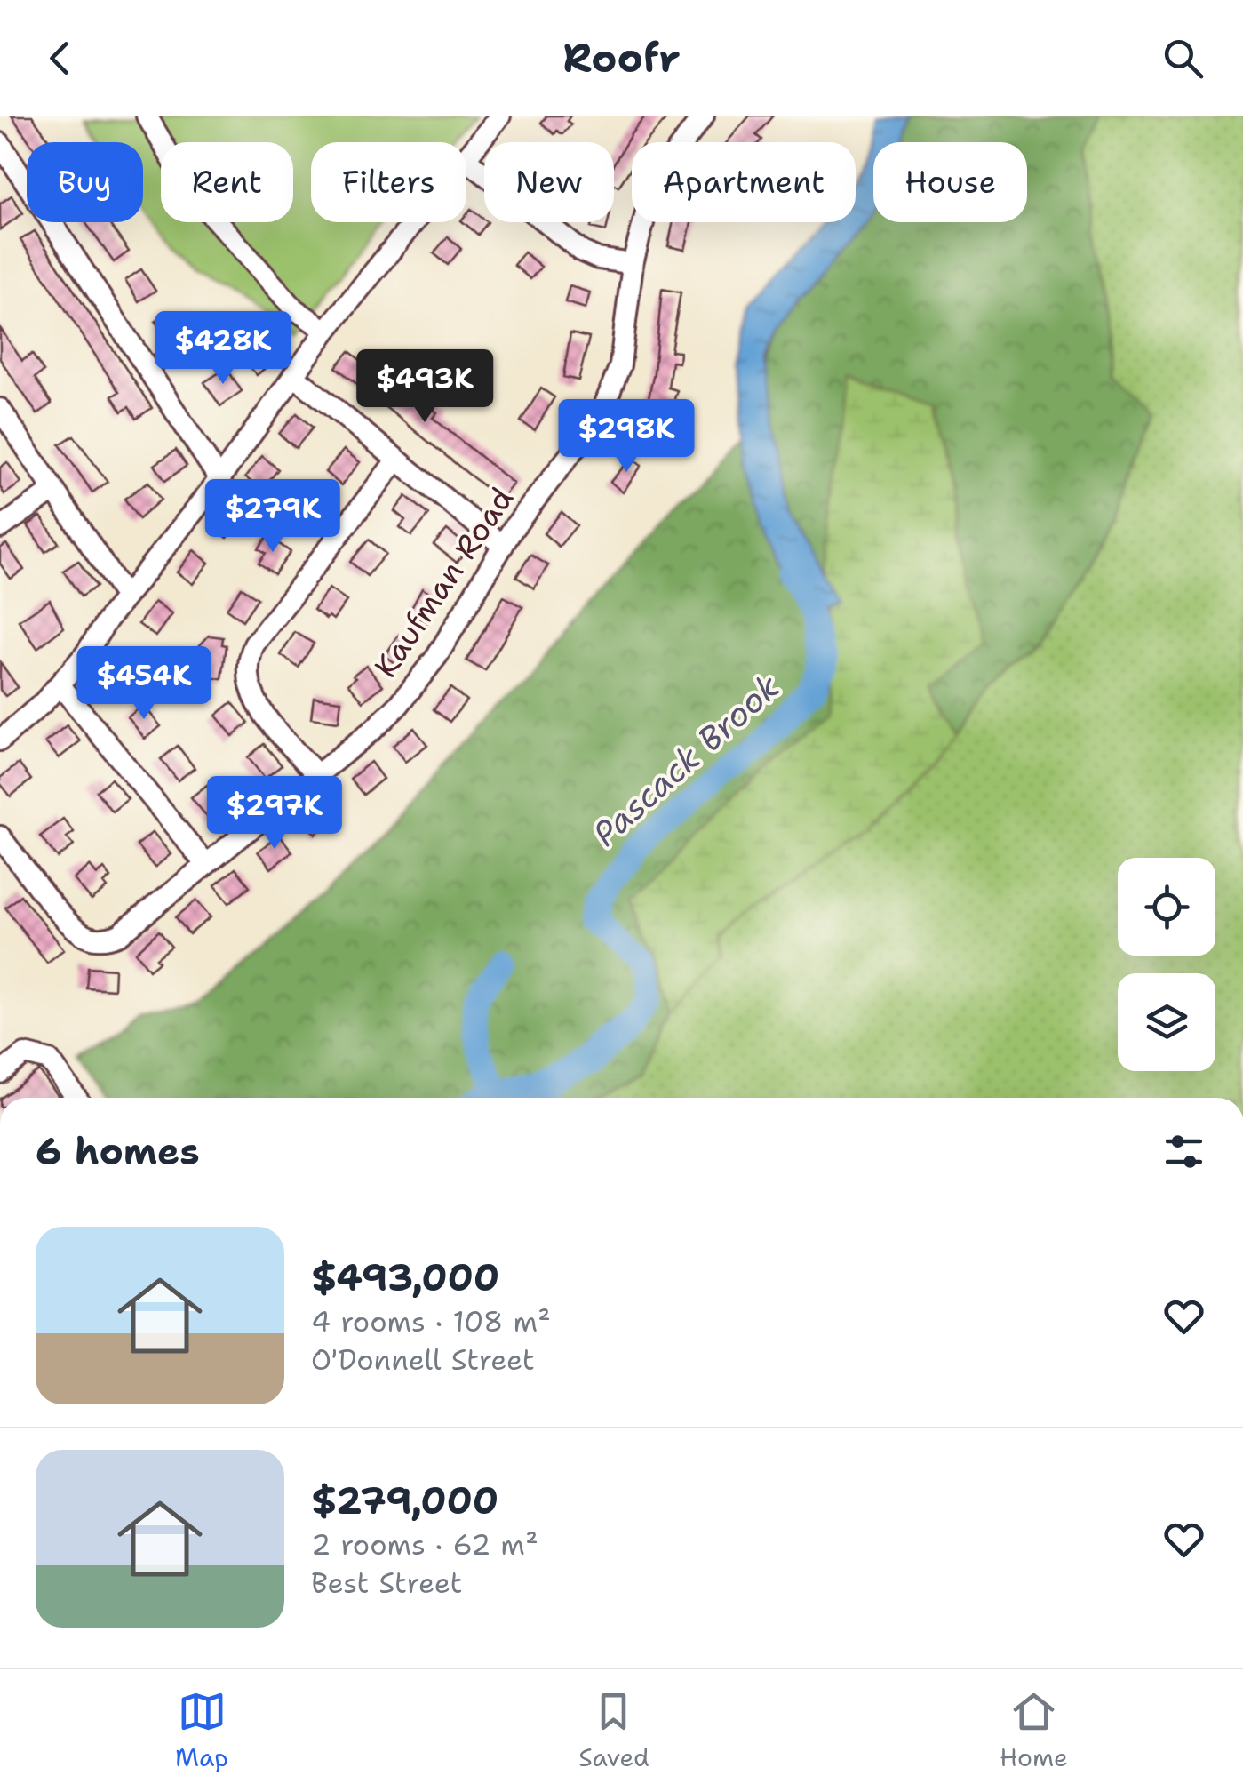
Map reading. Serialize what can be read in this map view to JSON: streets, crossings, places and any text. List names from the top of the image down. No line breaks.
{"streets":{"street":["Kaufman Road"]},"water":["Pascack Brook"],"page":{"header":"Roofr","chip":["Buy","Rent","Filters","New","Apartment","House"],"price":["$428K","$493K","$298K","$279K","$454K","$297K"],"heading":"6 homes","list":[{"name":"$493,000","note":"4 rooms · 108 m² · O'Donnell Street"},{"name":"$279,000","note":"2 rooms · 62 m² · Best Street"}],"tabs":["Map","Saved","Home"]}}
